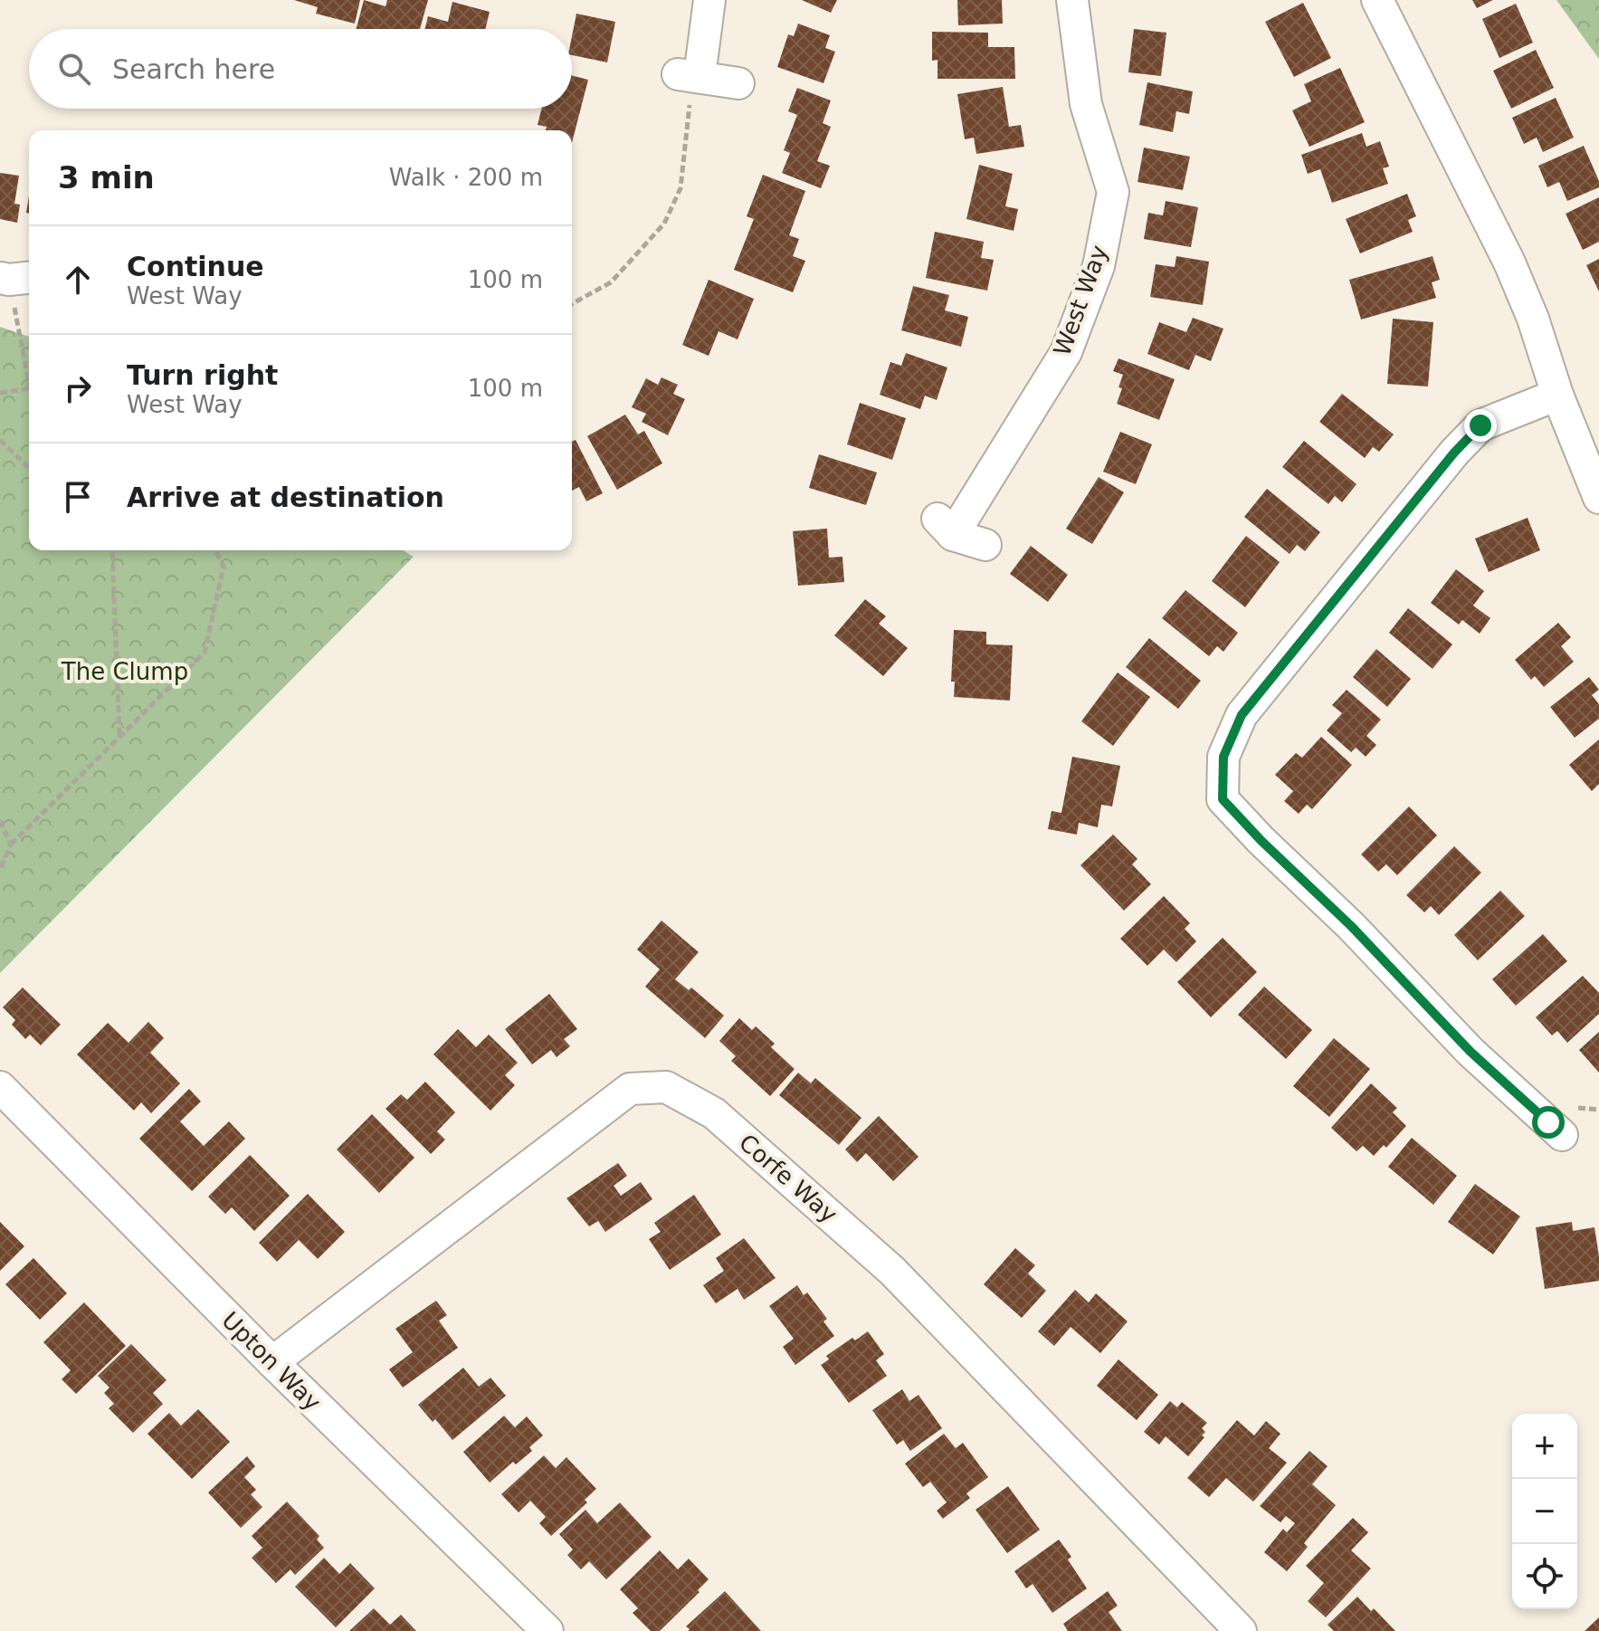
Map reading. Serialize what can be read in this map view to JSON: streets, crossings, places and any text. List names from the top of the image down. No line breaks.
{"streets":{"street":["West Way","Corfe Way","Upton Way"]},"crossings":[["Corfe Way","Upton Way"]],"parks":["The Clump"],"page":{"search":"Search here","heading":["3 min","Walk · 200 m"],"list":[["Continue","West Way","100 m"],["Turn right","West Way","100 m"],"Arrive at destination"],"map_buttons":["+","−"]}}
